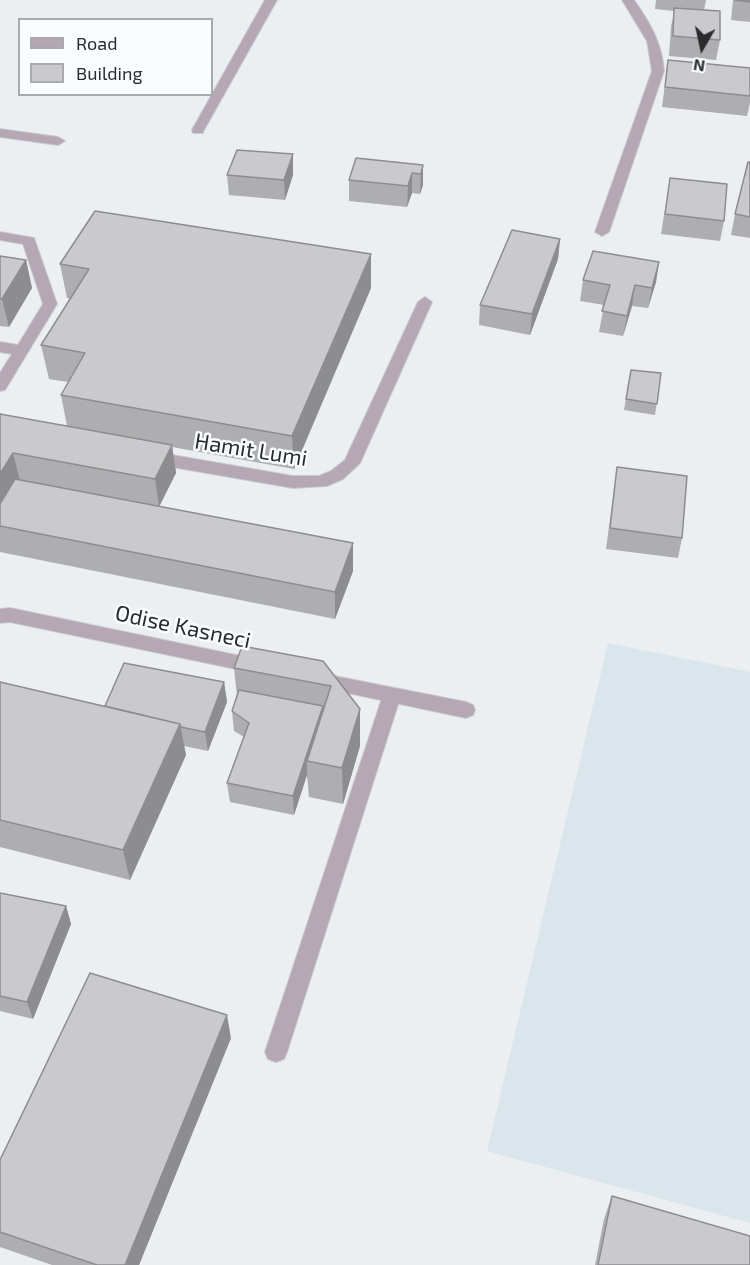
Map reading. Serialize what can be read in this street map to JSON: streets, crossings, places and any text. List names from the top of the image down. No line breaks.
{"streets":{"street":["Hamit Lumi","Odise Kasneci"]},"legend":["Road","Building"],"north":"bottom"}
